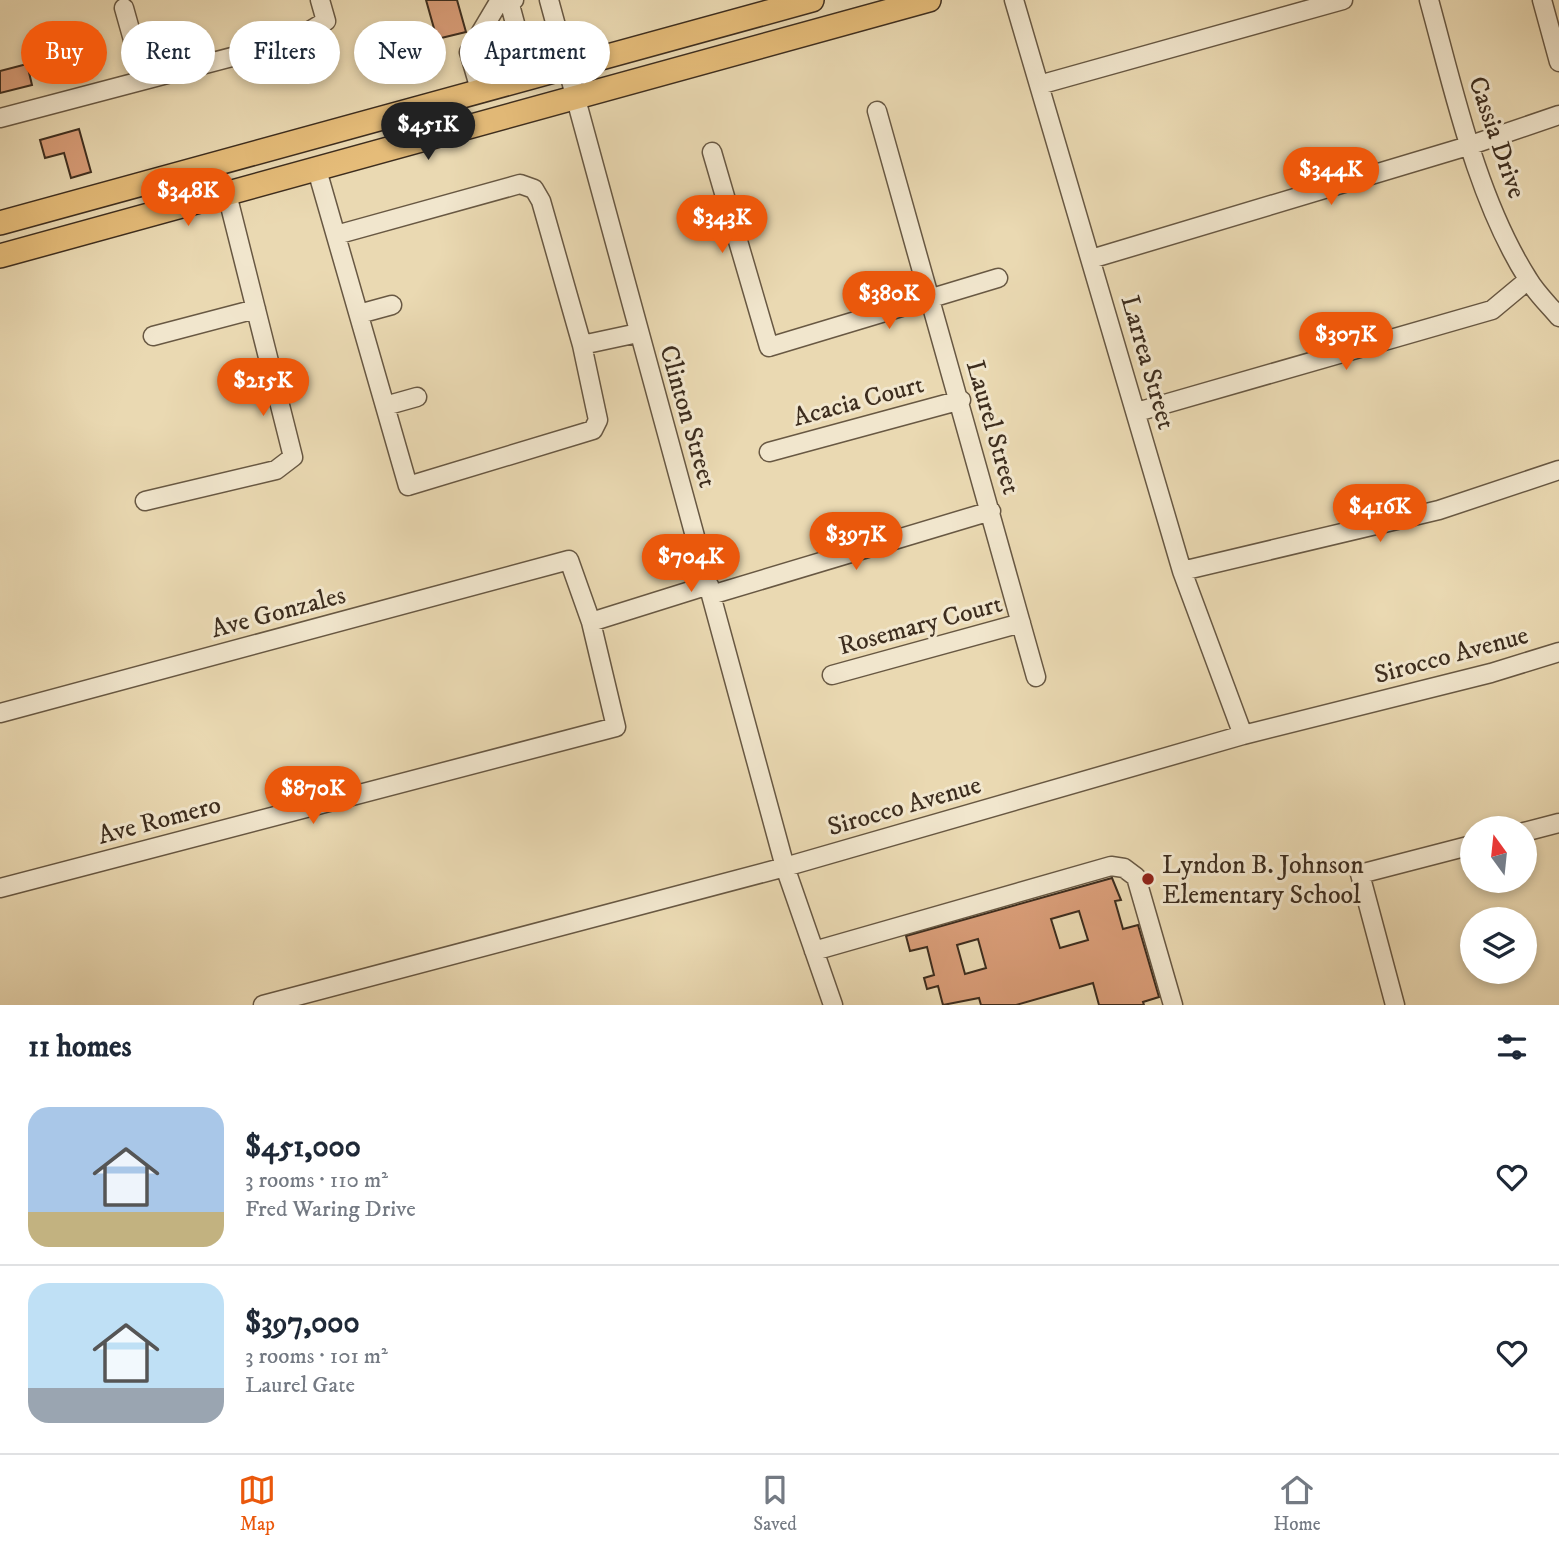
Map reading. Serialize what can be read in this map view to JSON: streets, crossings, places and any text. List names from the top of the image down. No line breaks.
{"streets":{"street":["Cassia Drive","Larrea Street","Acacia Court","Clinton Street","Laurel Street","Ave Gonzales","Rosemary Court","Sirocco Avenue","Ave Romero"]},"crossings":[["Larrea Street","Sirocco Avenue"],["Acacia Court","Laurel Street"],["Clinton Street","Sirocco Avenue"],["Laurel Street","Rosemary Court"],["Ave Gonzales","Ave Romero"]],"places":["Lyndon B. Johnson Elementary School"],"north":"top","page":{"chip":["Buy","Rent","Filters","New","Apartment"],"price":["$451K","$344K","$348K","$343K","$380K","$307K","$215K","$416K","$397K","$704K","$870K"],"heading":"11 homes","list":[{"name":"$451,000","note":"3 rooms · 110 m² · Fred Waring Drive"},{"name":"$397,000","note":"3 rooms · 101 m² · Laurel Gate"}],"tabs":["Map","Saved","Home"]}}
